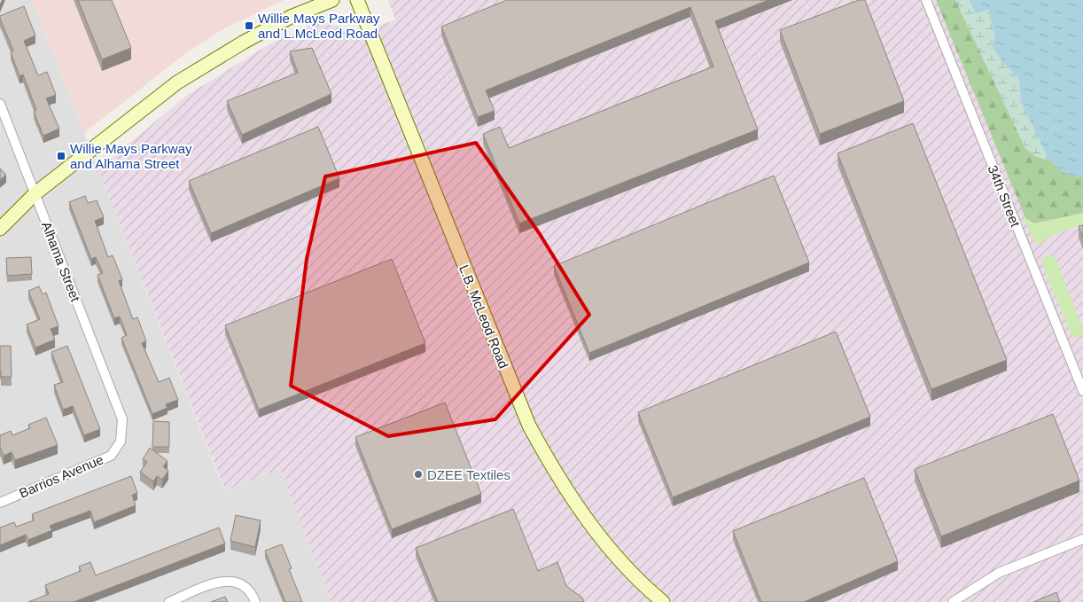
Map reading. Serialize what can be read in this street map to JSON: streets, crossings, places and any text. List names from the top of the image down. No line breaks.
{"streets":{"street":["34th Street","Alhama Street","L.B. McLeod Road","Barrios Avenue"]},"crossings":[["Alhama Street","Barrios Avenue"]],"places":{"transit":["Willie Mays Parkway and L.McLeod Road","Willie Mays Parkway and Alhama Street"],"other":["DZEE Textiles"]}}
